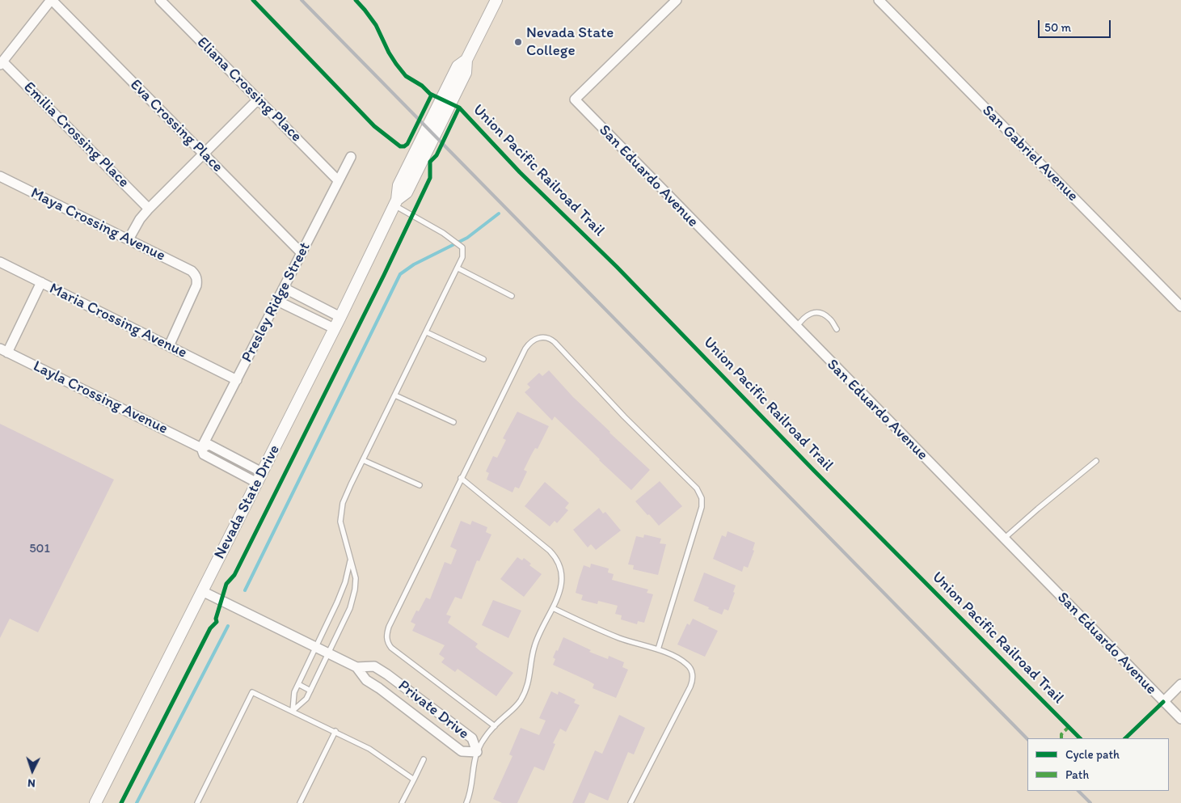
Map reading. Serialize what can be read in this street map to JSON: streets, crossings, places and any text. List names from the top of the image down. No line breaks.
{"streets":{"street":["Eliana Crossing Place","Eva Crossing Place","Emilia Crossing Place","San Gabriel Avenue","San Eduardo Avenue","Maya Crossing Avenue","Presley Ridge Street","Maria Crossing Avenue","Layla Crossing Avenue","Nevada State Drive","Private Drive"],"cycle path":["Union Pacific Railroad Trail"]},"crossings":[["Eliana Crossing Place","Presley Ridge Street"],["Eva Crossing Place","Presley Ridge Street"],["Maya Crossing Avenue","Maria Crossing Avenue"],["Presley Ridge Street","Maria Crossing Avenue"],["Presley Ridge Street","Layla Crossing Avenue"],["Layla Crossing Avenue","Nevada State Drive"],["Nevada State Drive","Private Drive"]],"places":["Nevada State College"],"house_numbers":["501"],"legend":["Cycle path","Path"],"scale_bar":"50 m","north":"bottom"}
